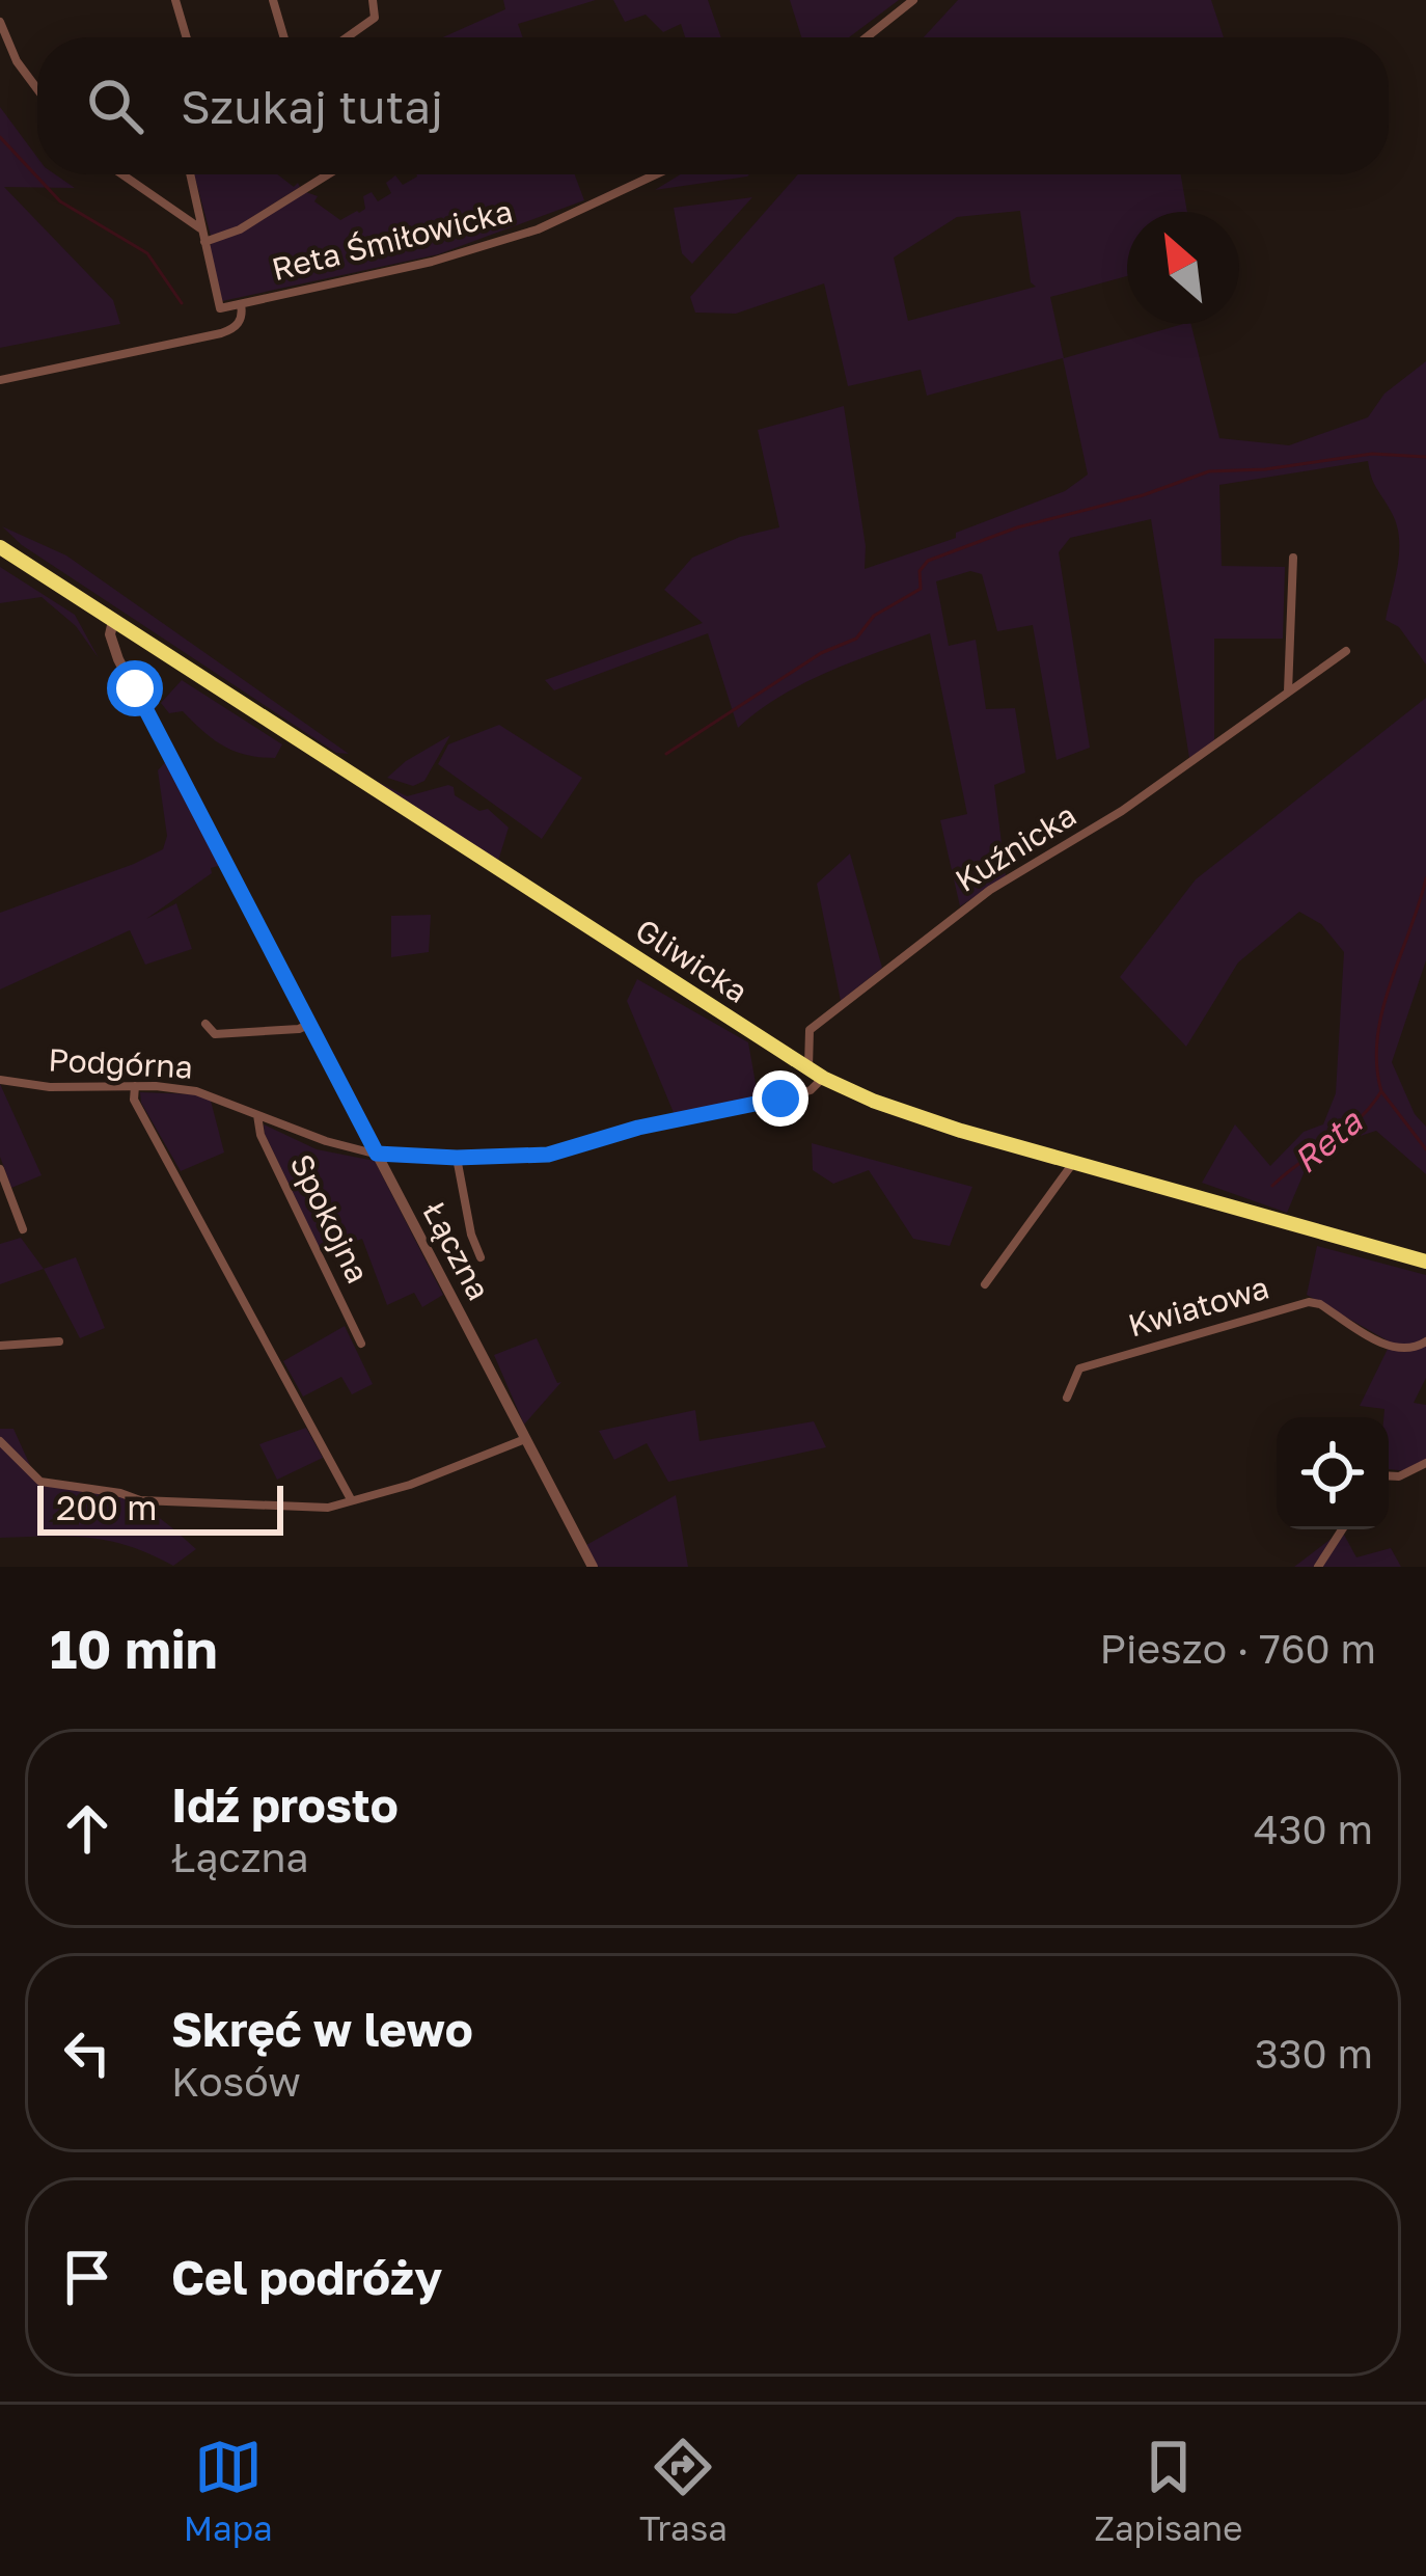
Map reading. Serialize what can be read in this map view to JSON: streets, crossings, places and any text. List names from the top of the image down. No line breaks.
{"streets":{"main road":["Gliwicka"],"street":["Reta Śmiłowicka","Kuźnicka","Podgórna","Spokojna","Łączna","Kwiatowa"]},"crossings":[["Kuźnicka","Gliwicka"],["Kuźnicka","Podgórna"],["Gliwicka","Podgórna"],["Gliwicka","Łączna"],["Podgórna","Spokojna"],["Podgórna","Łączna"]],"water":["Reta"],"scale_bar":"200 m","north":"top left","page":{"search":"Szukaj tutaj","scale":"200 m","heading":["10 min","Pieszo · 760 m"],"list":[["Idź prosto","Łączna","430 m"],["Skręć w lewo","Kosów","330 m"],"Cel podróży"],"nav":["Mapa","Trasa","Zapisane"]}}
